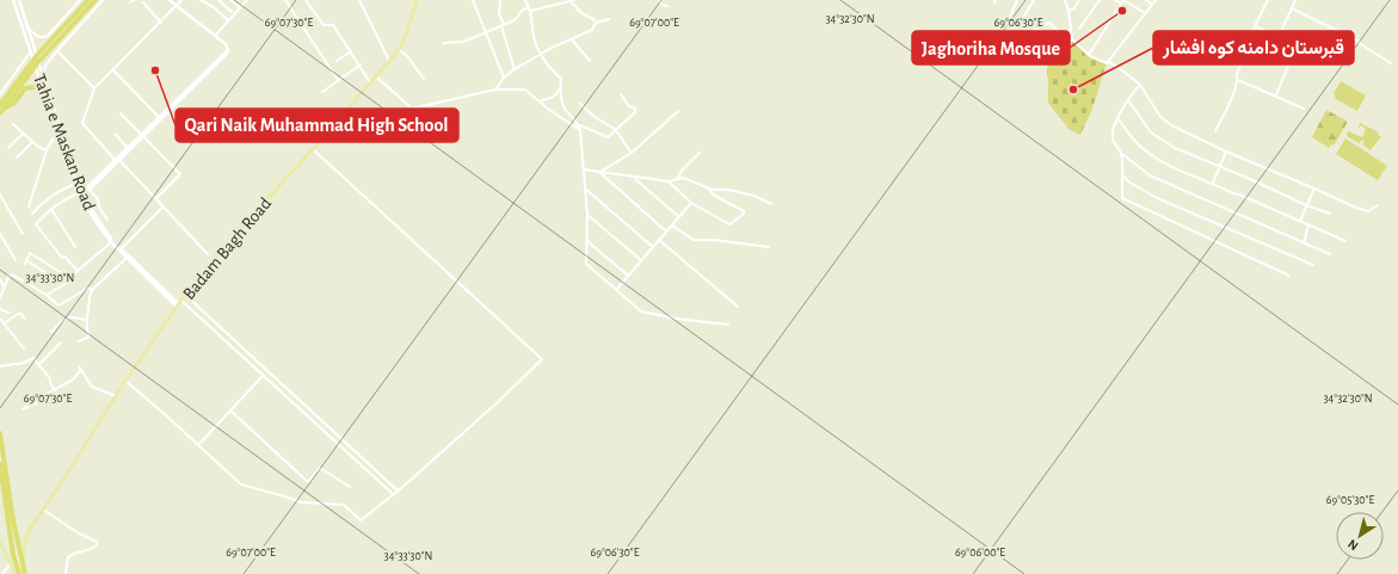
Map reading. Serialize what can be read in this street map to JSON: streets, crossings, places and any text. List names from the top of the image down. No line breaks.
{"streets":{"main road":["Tahia e Maskan Road","Badam Bagh Road"]},"crossings":[["Tahia e Maskan Road","Badam Bagh Road"]],"places":["Jaghoriha Mosque","Qari Naik Muhammad High School","قبرستان دامنه کوه افشار"],"north":"bottom left","coordinates":["34°32'30\"N","69°06'30\"E","69°07'30\"E","69°07'00\"E","34°33'30\"N","69°05'30\"E","69°06'00\"E"]}
